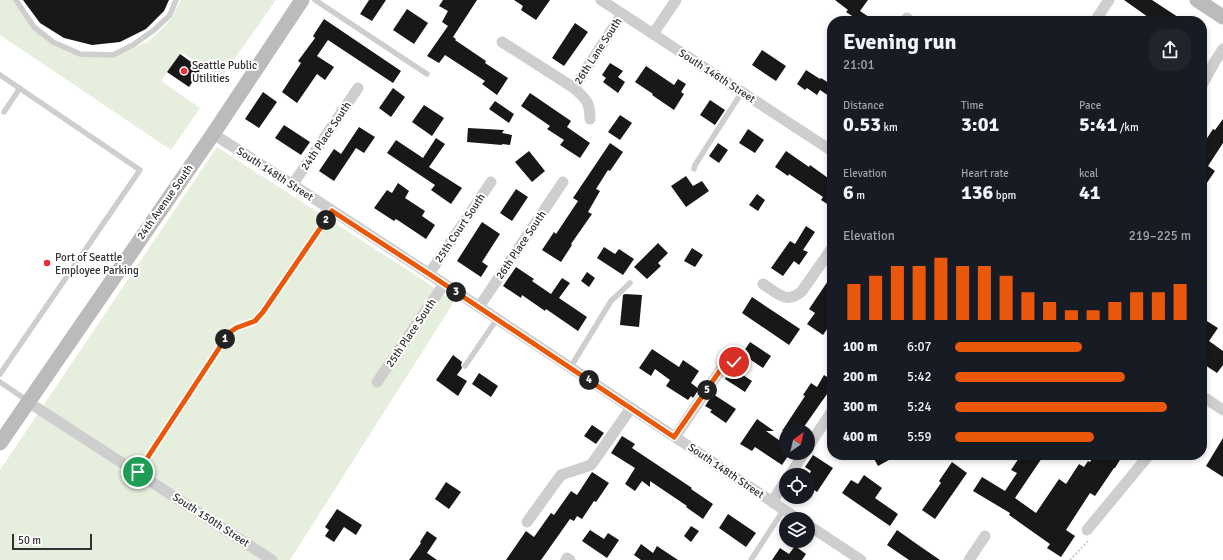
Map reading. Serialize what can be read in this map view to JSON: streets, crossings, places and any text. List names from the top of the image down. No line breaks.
{"streets":{"street":["26th Lane South","South 146th Street","24th Place South","South 148th Street","24th Avenue South","25th Court South","26th Place South","25th Place South","South 150th Street"]},"crossings":[["26th Lane South","South 146th Street"],["24th Place South","South 148th Street"],["South 148th Street","24th Avenue South"],["South 148th Street","25th Court South"],["South 148th Street","26th Place South"],["South 148th Street","25th Place South"],["24th Avenue South","South 150th Street"]],"places":["Seattle Public Utilities","Port of Seattle Employee Parking"],"scale_bar":"50 m","north":"top right","page":{"heading":["Evening run","21:01"],"stats":[["Distance","0.53 km"],["Time","3:01"],["Pace","5:41 /km"],["Elevation","6 m"],["Heart rate","136 bpm"],["kcal","41"]],"pins":["2","3","1","4","5"],"chart":["Elevation","219–225 m"],"list":[{"name":"100 m","note":"6:07"},{"name":"200 m","note":"5:42"},{"name":"300 m","note":"5:24"},{"name":"400 m","note":"5:59"}],"scale":"50 m"}}
